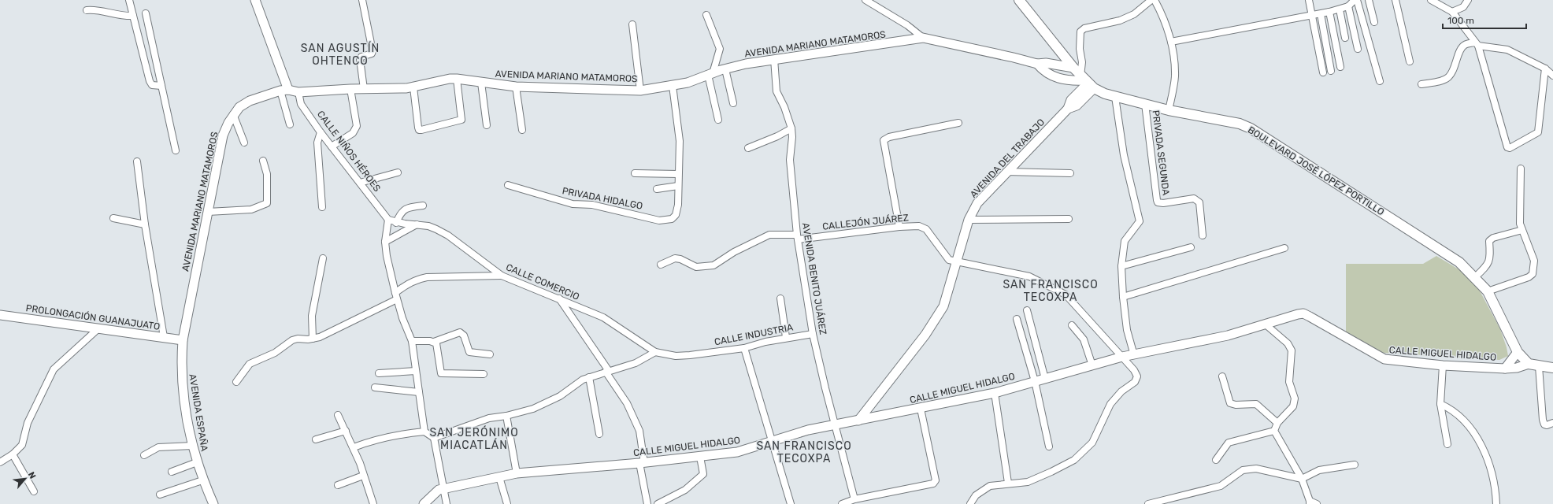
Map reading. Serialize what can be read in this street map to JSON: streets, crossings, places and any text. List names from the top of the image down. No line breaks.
{"streets":{"main road":["BOULEVARD JOSÉ LÓPEZ PORTILLO"],"street":["AVENIDA MARIANO MATAMOROS","CALLE NIÑOS HÉROES","PRIVADA SEGUNDA","AVENIDA DEL TRABAJO","PRIVADA HIDALGO","CALLEJÓN JUÁREZ","AVENIDA BENITO JUÁREZ","CALLE COMERCIO","PROLONGACIÓN GUANAJUATO","CALLE INDUSTRIA","CALLE MIGUEL HIDALGO","AVENIDA ESPAÑA"]},"crossings":[["AVENIDA MARIANO MATAMOROS","CALLE NIÑOS HÉROES"],["AVENIDA MARIANO MATAMOROS","AVENIDA DEL TRABAJO"],["AVENIDA MARIANO MATAMOROS","BOULEVARD JOSÉ LÓPEZ PORTILLO"],["AVENIDA MARIANO MATAMOROS","PRIVADA HIDALGO"],["AVENIDA MARIANO MATAMOROS","AVENIDA BENITO JUÁREZ"],["AVENIDA MARIANO MATAMOROS","PROLONGACIÓN GUANAJUATO"],["AVENIDA MARIANO MATAMOROS","AVENIDA ESPAÑA"],["CALLE NIÑOS HÉROES","CALLE COMERCIO"],["PRIVADA SEGUNDA","BOULEVARD JOSÉ LÓPEZ PORTILLO"],["AVENIDA DEL TRABAJO","BOULEVARD JOSÉ LÓPEZ PORTILLO"],["AVENIDA DEL TRABAJO","CALLEJÓN JUÁREZ"],["AVENIDA DEL TRABAJO","CALLE MIGUEL HIDALGO"],["BOULEVARD JOSÉ LÓPEZ PORTILLO","CALLE MIGUEL HIDALGO"],["CALLEJÓN JUÁREZ","AVENIDA BENITO JUÁREZ"],["AVENIDA BENITO JUÁREZ","CALLE INDUSTRIA"],["AVENIDA BENITO JUÁREZ","CALLE MIGUEL HIDALGO"],["CALLE COMERCIO","CALLE INDUSTRIA"],["PROLONGACIÓN GUANAJUATO","AVENIDA ESPAÑA"]],"districts":["SAN AGUSTÍN OHTENCO","SAN FRANCISCO TECOXPA","SAN JERÓNIMO MIACATLÁN","SAN FRANCISCO TECOXPA"],"scale_bar":"100 m","north":"top right"}
